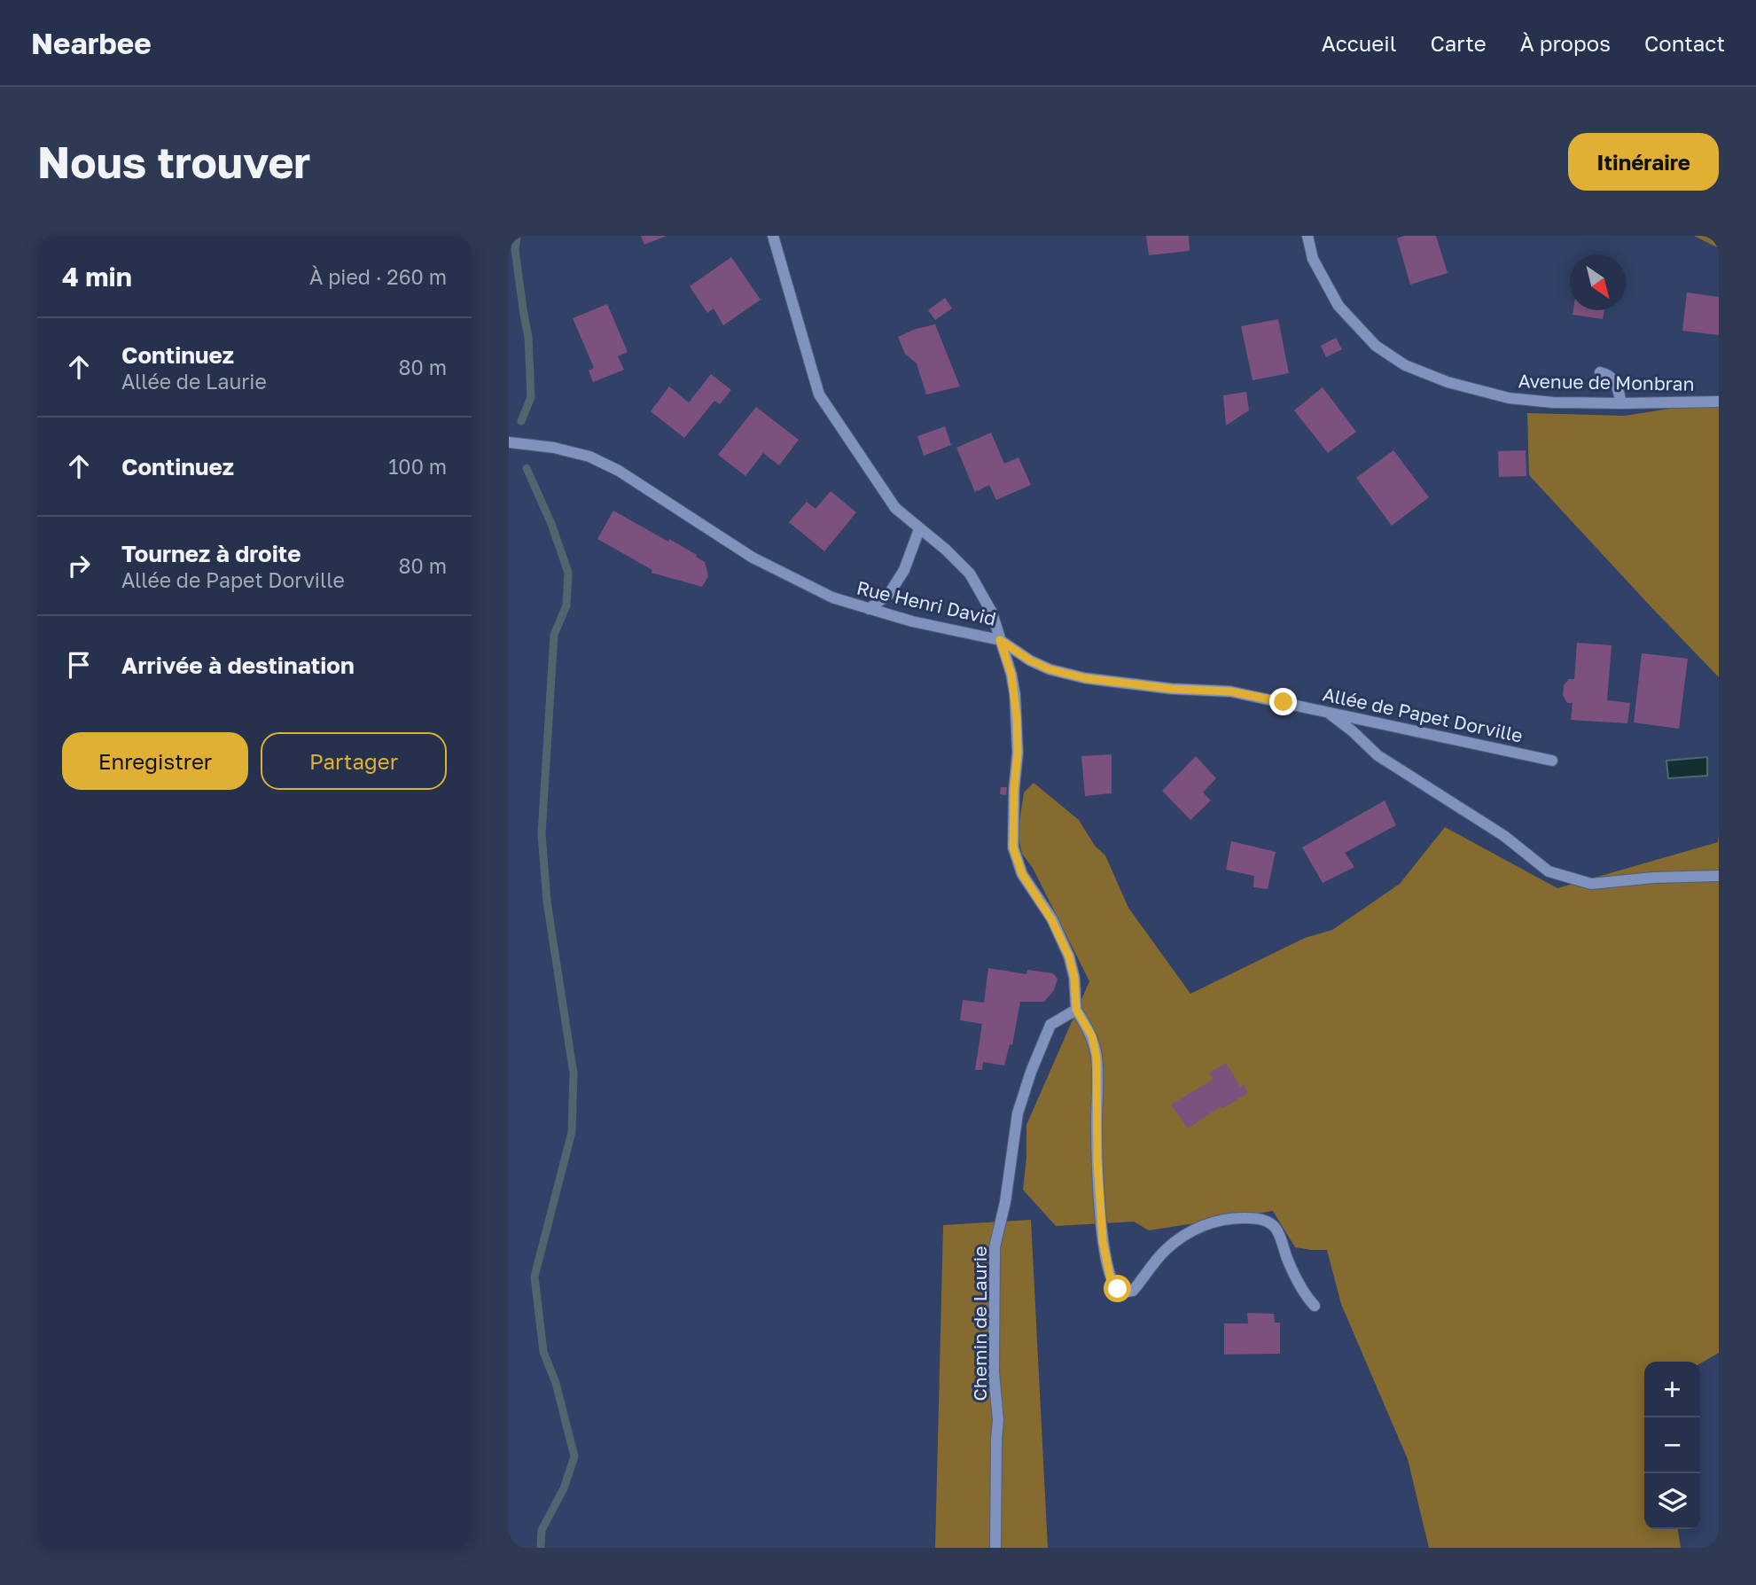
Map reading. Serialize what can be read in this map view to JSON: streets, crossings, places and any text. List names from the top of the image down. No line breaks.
{"streets":{"street":["Avenue de Monbran","Rue Henri David","Allée de Papet Dorville","Chemin de Laurie"]},"crossings":[["Rue Henri David","Allée de Papet Dorville"]],"north":"bottom right","page":{"header":"Nearbee","nav":["Accueil","Carte","À propos","Contact"],"buttons":["Itinéraire",["Enregistrer","Partager"]],"title":"Nous trouver","heading":["4 min","À pied · 260 m"],"list":[["Continuez","Allée de Laurie","80 m"],["Continuez","100 m"],["Tournez à droite","Allée de Papet Dorville","80 m"],"Arrivée à destination"],"map_buttons":["+","−"]}}
